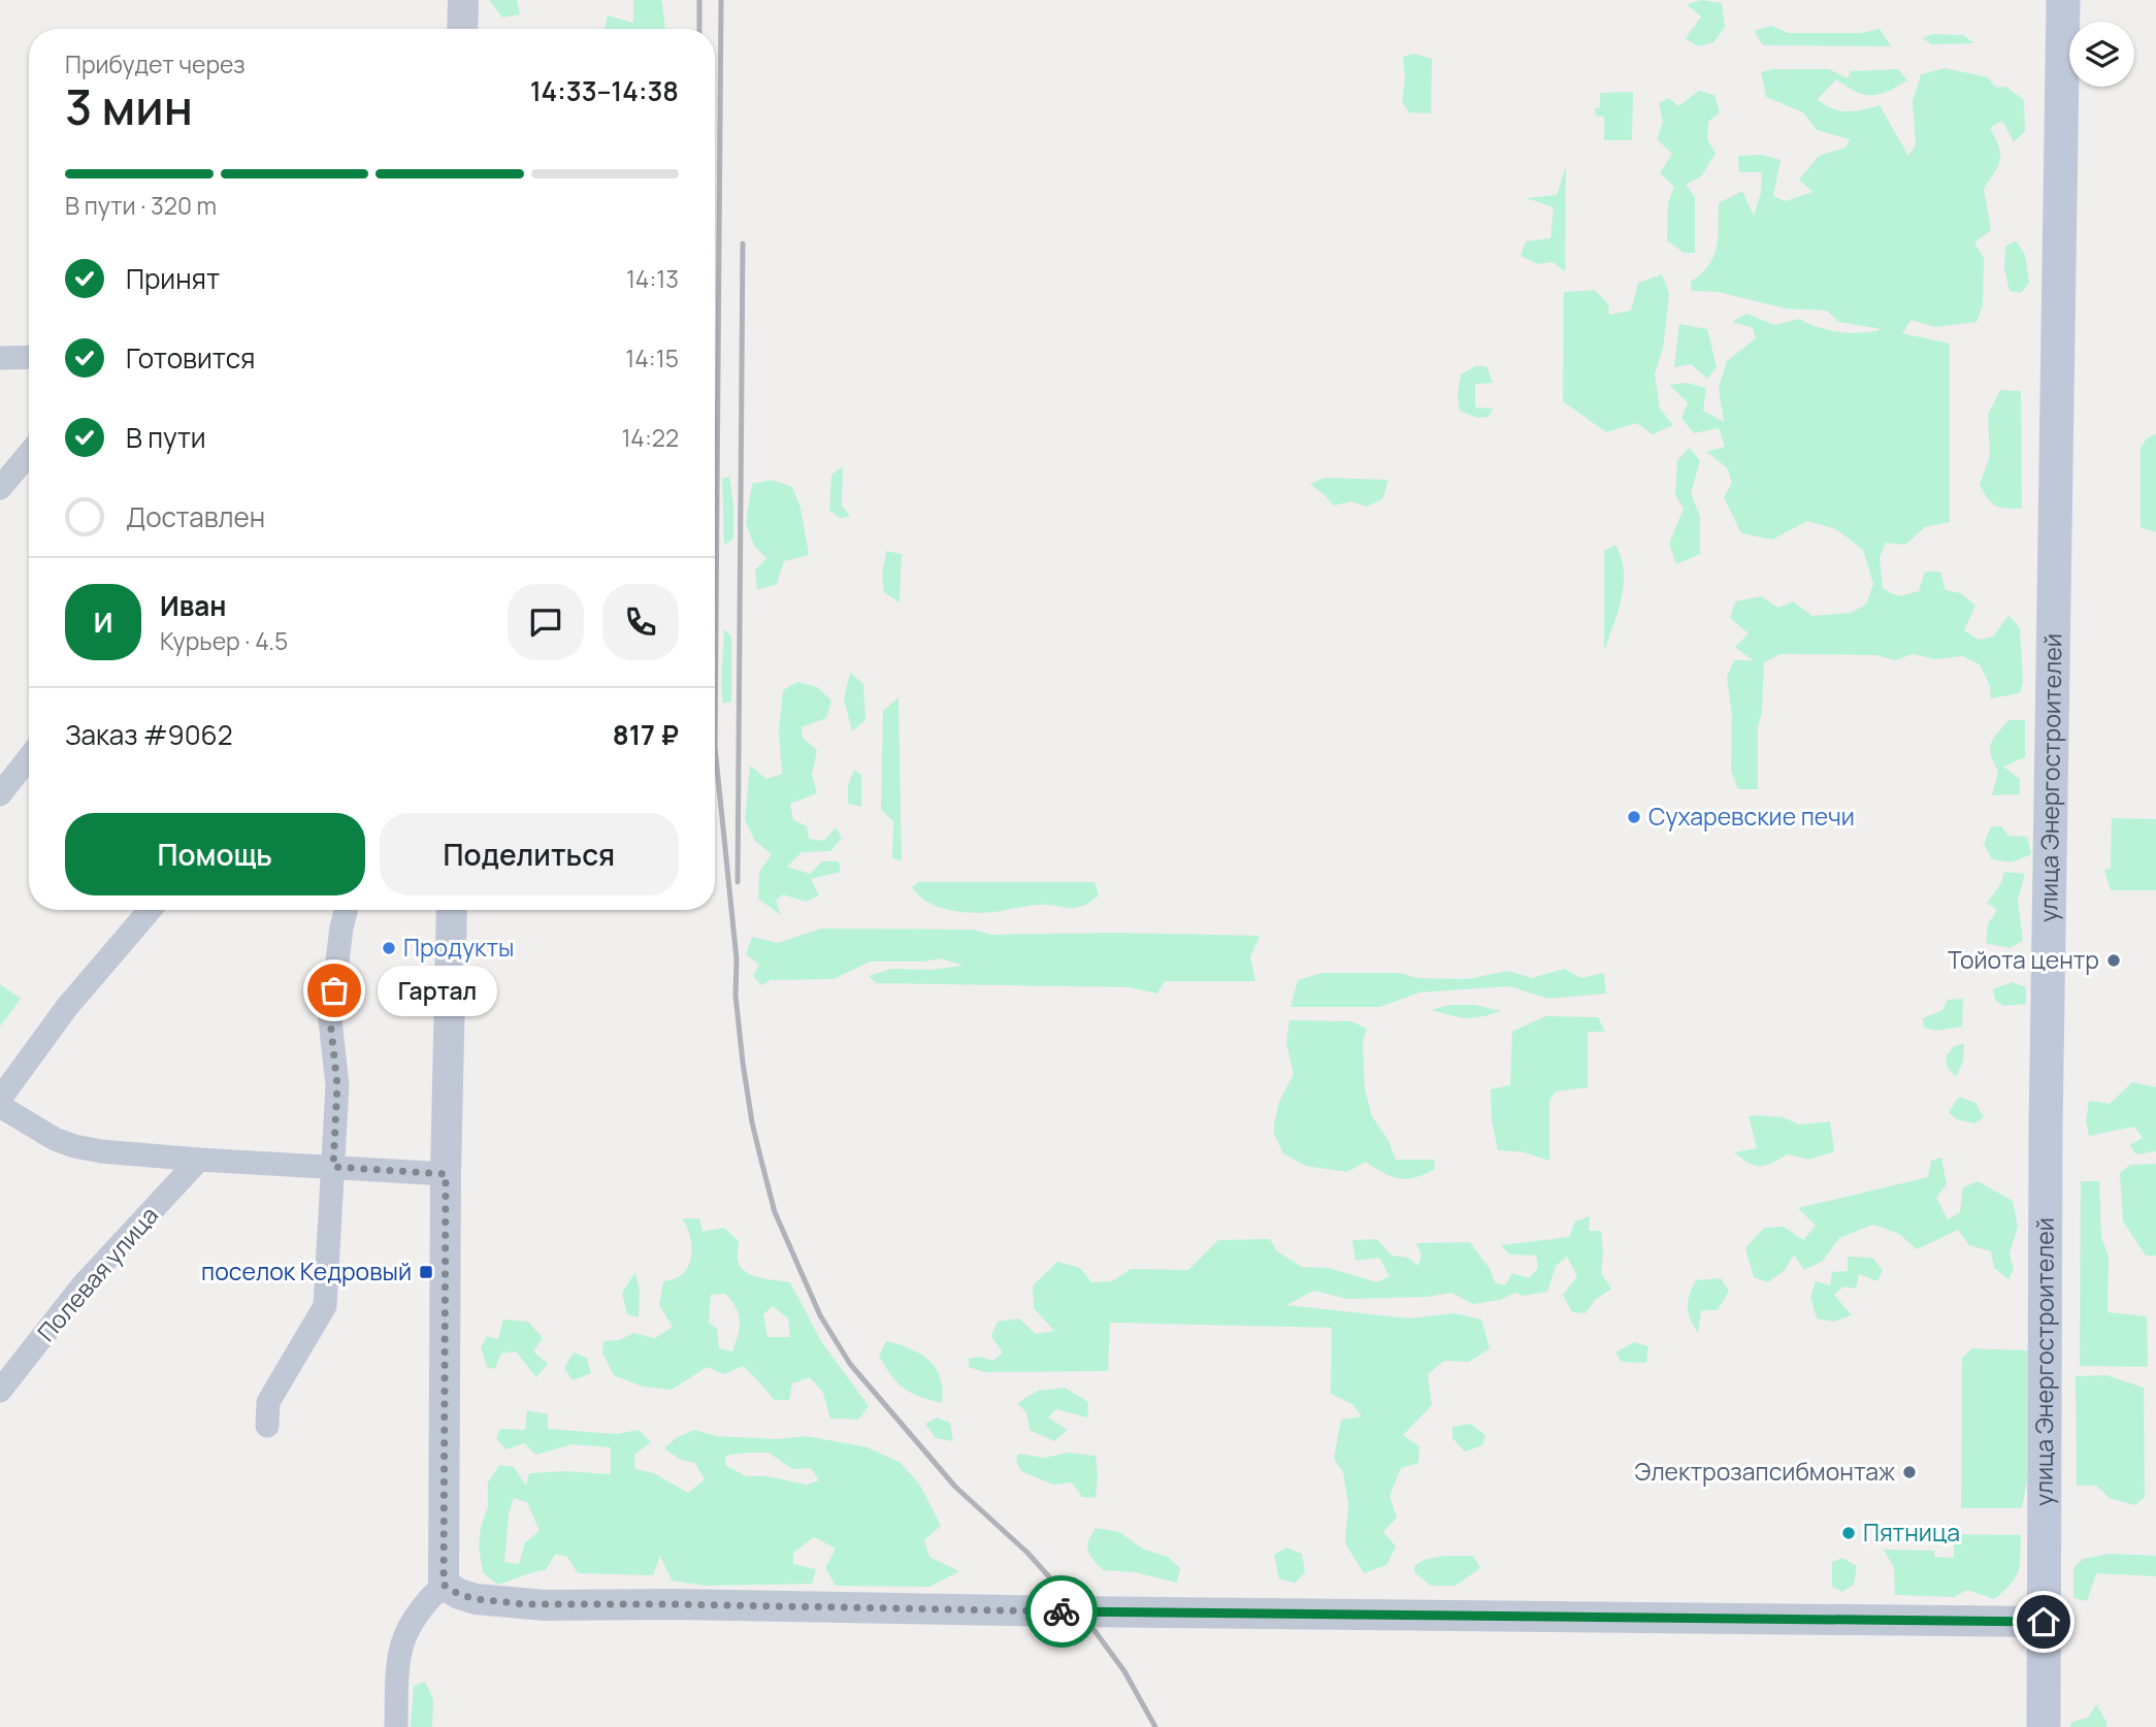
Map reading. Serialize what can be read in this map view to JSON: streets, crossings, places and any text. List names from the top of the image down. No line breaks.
{"streets":{"main road":["улица Энергостроителей"],"street":["Полевая улица"]},"places":{"other":["Сухаревские печи","Продукты","Тойота центр","Гартал","Электрозапсибмонтаж","Пятница"],"transit":["поселок Кедровый"]},"page":{"heading":["3 мин","Прибудет через","14:33–14:38"],"panel":["Иван","Курьер · 4.5","Заказ #9062","817 ₽"],"bar":"В пути · 320 m","list":[["Принят","14:13"],["Готовится","14:15"],["В пути","14:22"],"Доставлен"],"round":"И","buttons":["Помощь","Поделиться"],"bubble":"Гартал"}}
